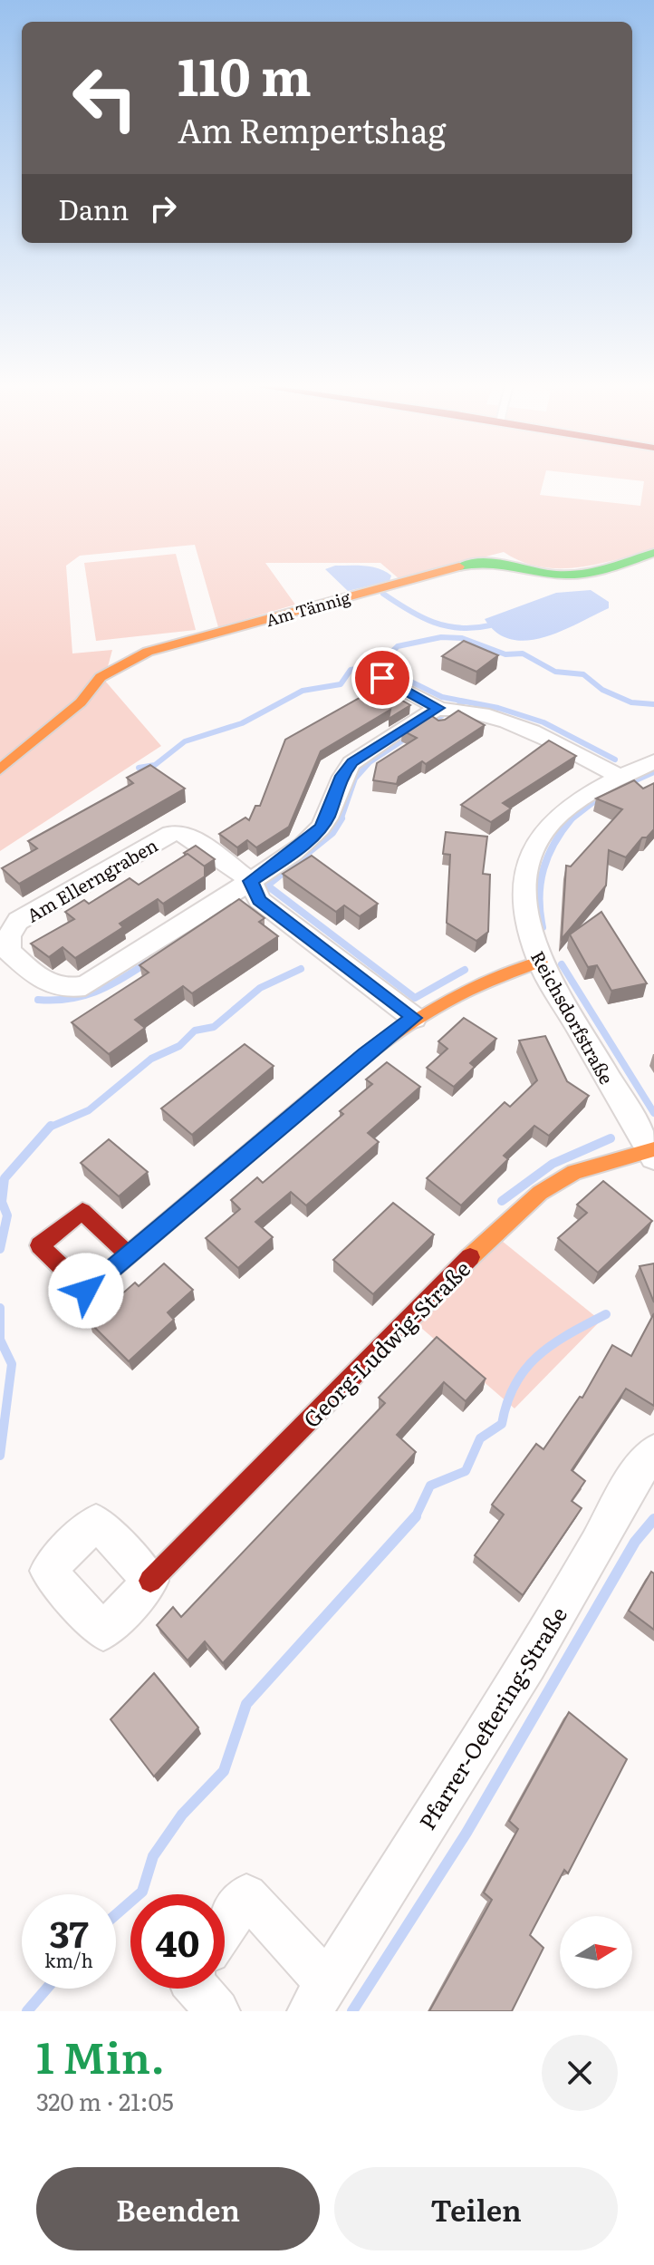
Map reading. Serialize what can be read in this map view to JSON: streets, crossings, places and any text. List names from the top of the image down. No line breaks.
{"streets":{"street":["Am Tännig","Am Ellerngraben","Reichsdorfstraße","Georg-Ludwig-Straße","Pfarrer-Oeftering-Straße"]},"crossings":[["Reichsdorfstraße","Georg-Ludwig-Straße"]],"north":"right","page":{"turn":["110 m","Am Rempertshag"],"then":"Dann","speed":"37 km/h","limit":"40","heading":["1 Min.","320 m · 21:05"],"buttons":["Beenden","Teilen"]}}
